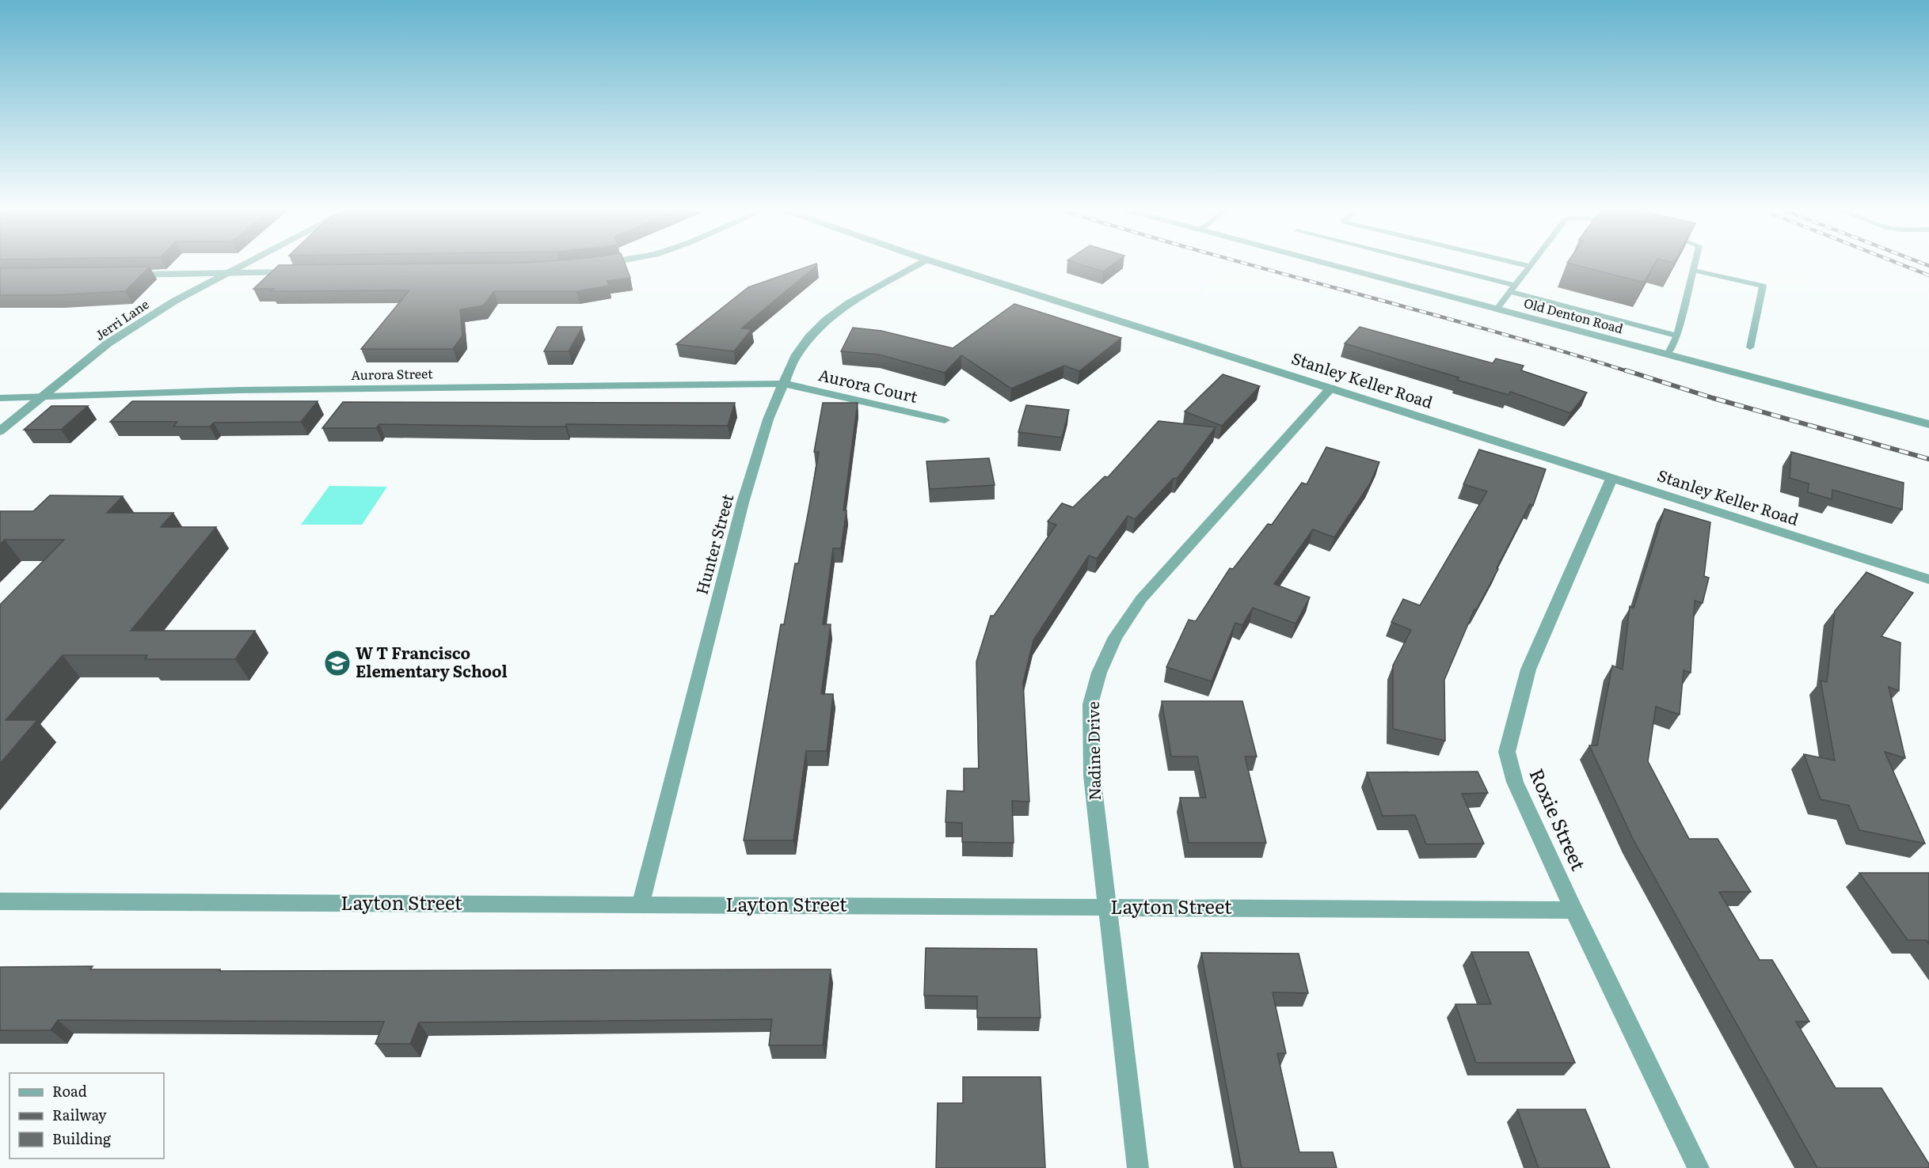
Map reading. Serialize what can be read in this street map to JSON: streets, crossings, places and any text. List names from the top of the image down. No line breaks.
{"streets":{"street":["Old Denton Road","Jerri Lane","Aurora Street","Stanley Keller Road","Aurora Court","Hunter Street","Nadine Drive","Roxie Street","Layton Street"]},"crossings":[["Jerri Lane","Aurora Street"],["Aurora Street","Aurora Court"],["Aurora Street","Hunter Street"],["Stanley Keller Road","Nadine Drive"],["Stanley Keller Road","Roxie Street"],["Aurora Court","Hunter Street"],["Hunter Street","Layton Street"],["Nadine Drive","Layton Street"],["Roxie Street","Layton Street"]],"places":{"school or university":["W T Francisco Elementary School"]},"legend":["Road","Railway","Building"]}
